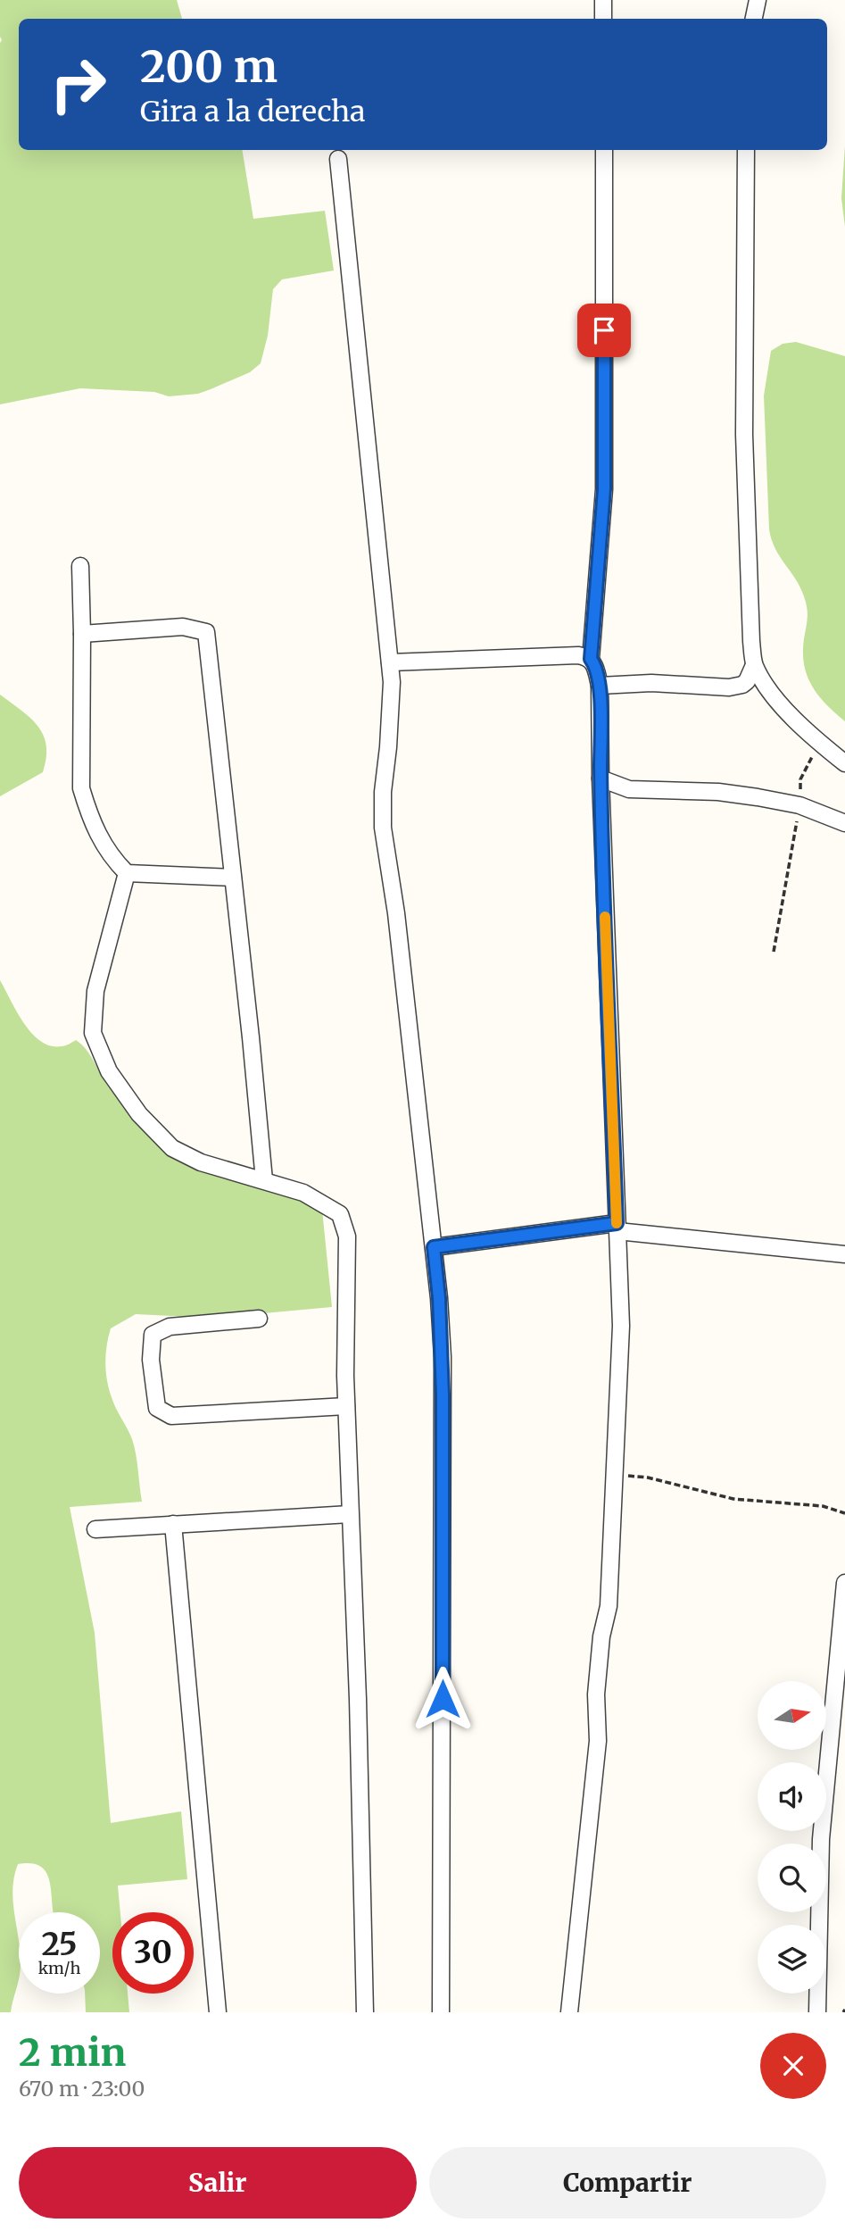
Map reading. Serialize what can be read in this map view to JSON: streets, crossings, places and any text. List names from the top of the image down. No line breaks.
{"north":"right","page":{"turn":["200 m","Gira a la derecha"],"speed":"25 km/h","limit":"30","heading":["2 min","670 m · 23:00"],"buttons":["Salir","Compartir"]}}
